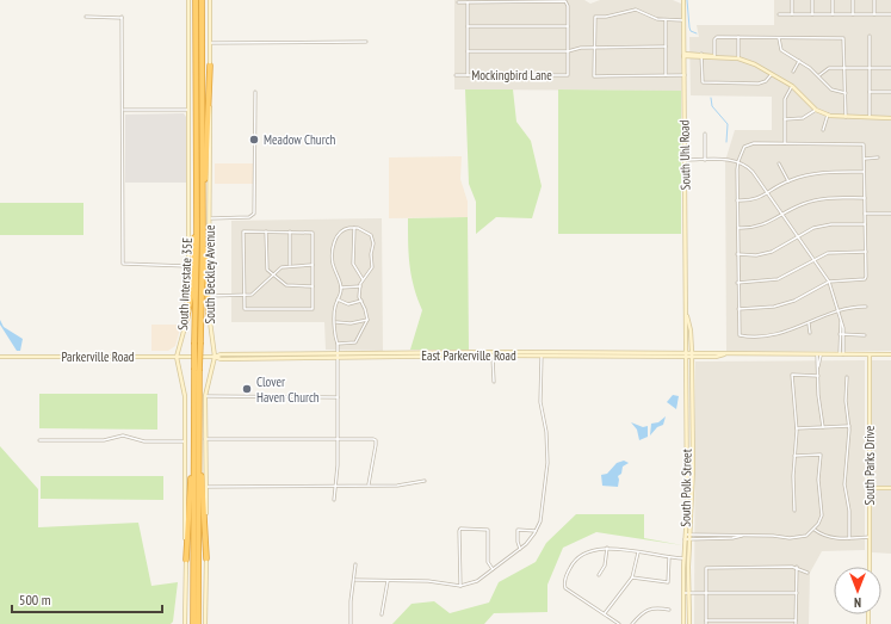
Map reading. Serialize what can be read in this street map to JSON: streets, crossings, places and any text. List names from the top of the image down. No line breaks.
{"streets":{"main road":["South Uhl Road","South Beckley Avenue","South Interstate 35E","East Parkerville Road","Parkerville Road","South Parks Drive","South Polk Street"],"street":["Mockingbird Lane"]},"crossings":[["South Uhl Road","East Parkerville Road"],["South Uhl Road","South Polk Street"],["South Beckley Avenue","East Parkerville Road"],["South Interstate 35E","Parkerville Road"],["East Parkerville Road","Parkerville Road"],["East Parkerville Road","South Parks Drive"],["East Parkerville Road","South Polk Street"]],"places":["Meadow Church","Clover Haven Church"],"scale_bar":"500 m","north":"bottom"}
